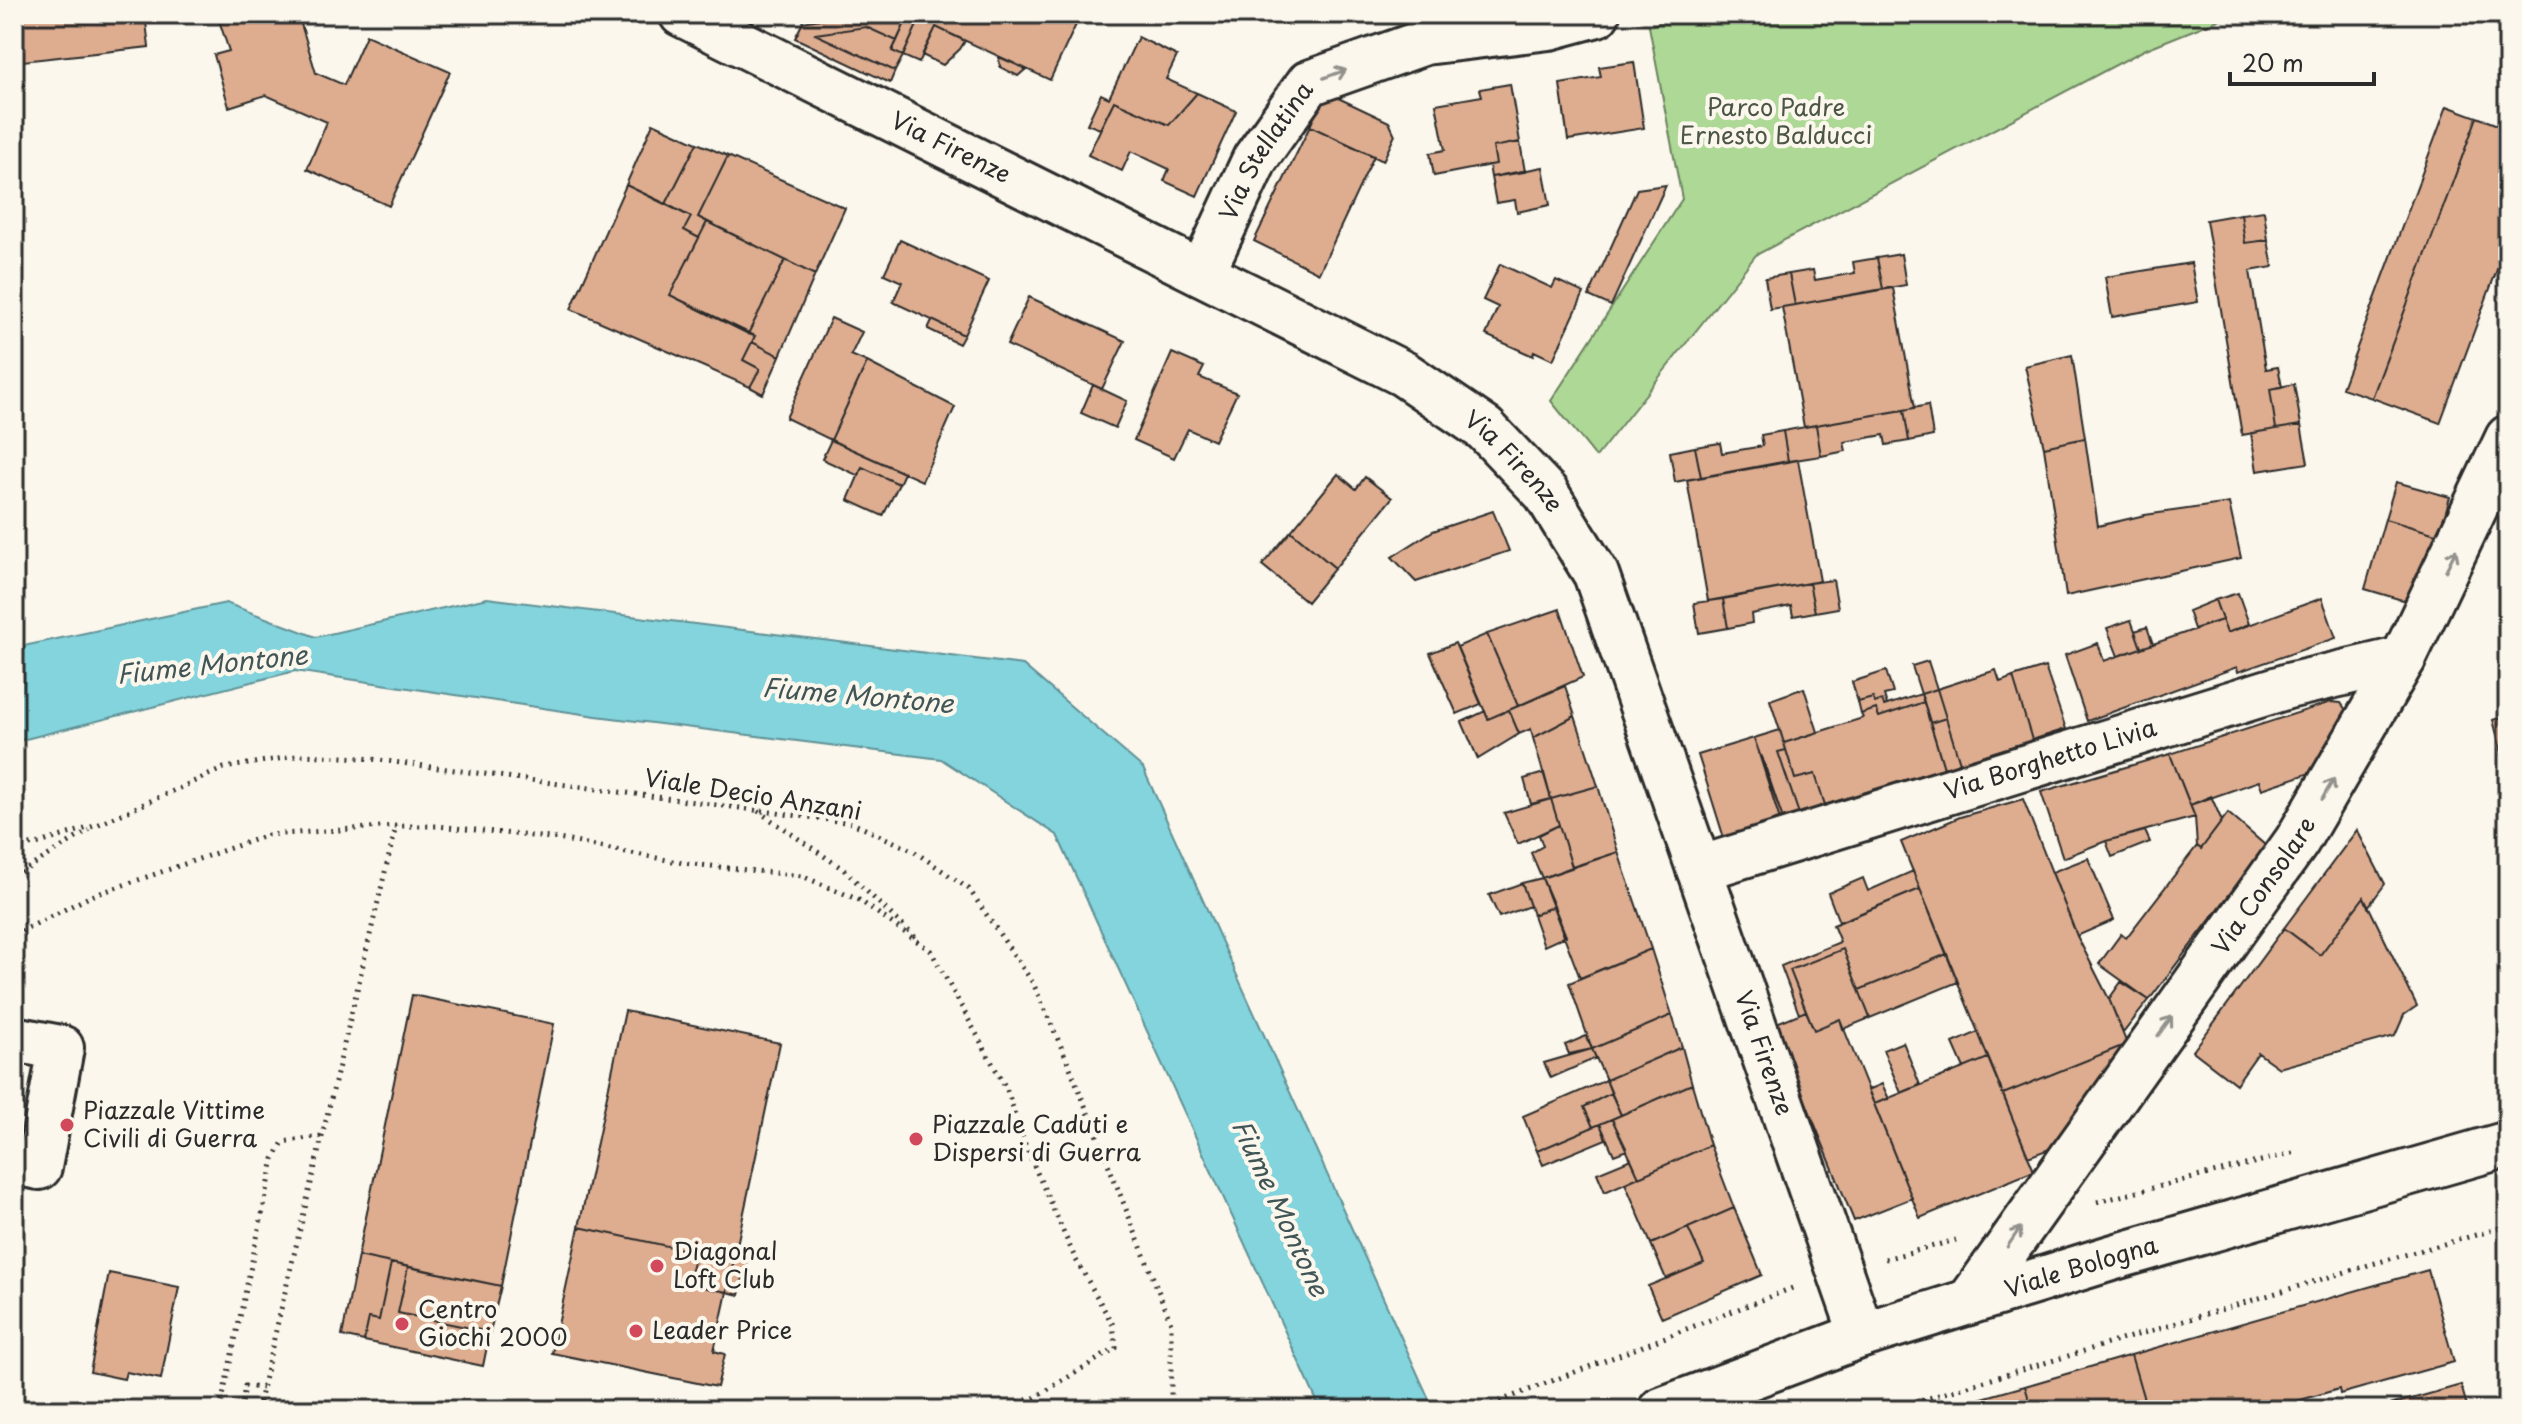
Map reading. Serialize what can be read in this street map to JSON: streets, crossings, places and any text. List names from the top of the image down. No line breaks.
{"streets":{"main road":["Via Firenze","Via Stellatina","Via Borghetto Livia","Via Consolare","Viale Bologna"],"path":["Viale Decio Anzani"]},"crossings":[["Via Firenze","Via Stellatina"],["Via Firenze","Via Borghetto Livia"],["Via Firenze","Viale Bologna"],["Via Borghetto Livia","Via Consolare"],["Via Consolare","Viale Bologna"]],"one_way":["Via Stellatina","Via Consolare"],"water":["Fiume Montone"],"parks":["Parco Padre Ernesto Balducci"],"places":["Piazzale Vittime Civili di Guerra","Piazzale Caduti e Dispersi di Guerra","Diagonal Loft Club","Centro Giochi 2000","Leader Price"],"scale_bar":"20 m"}
